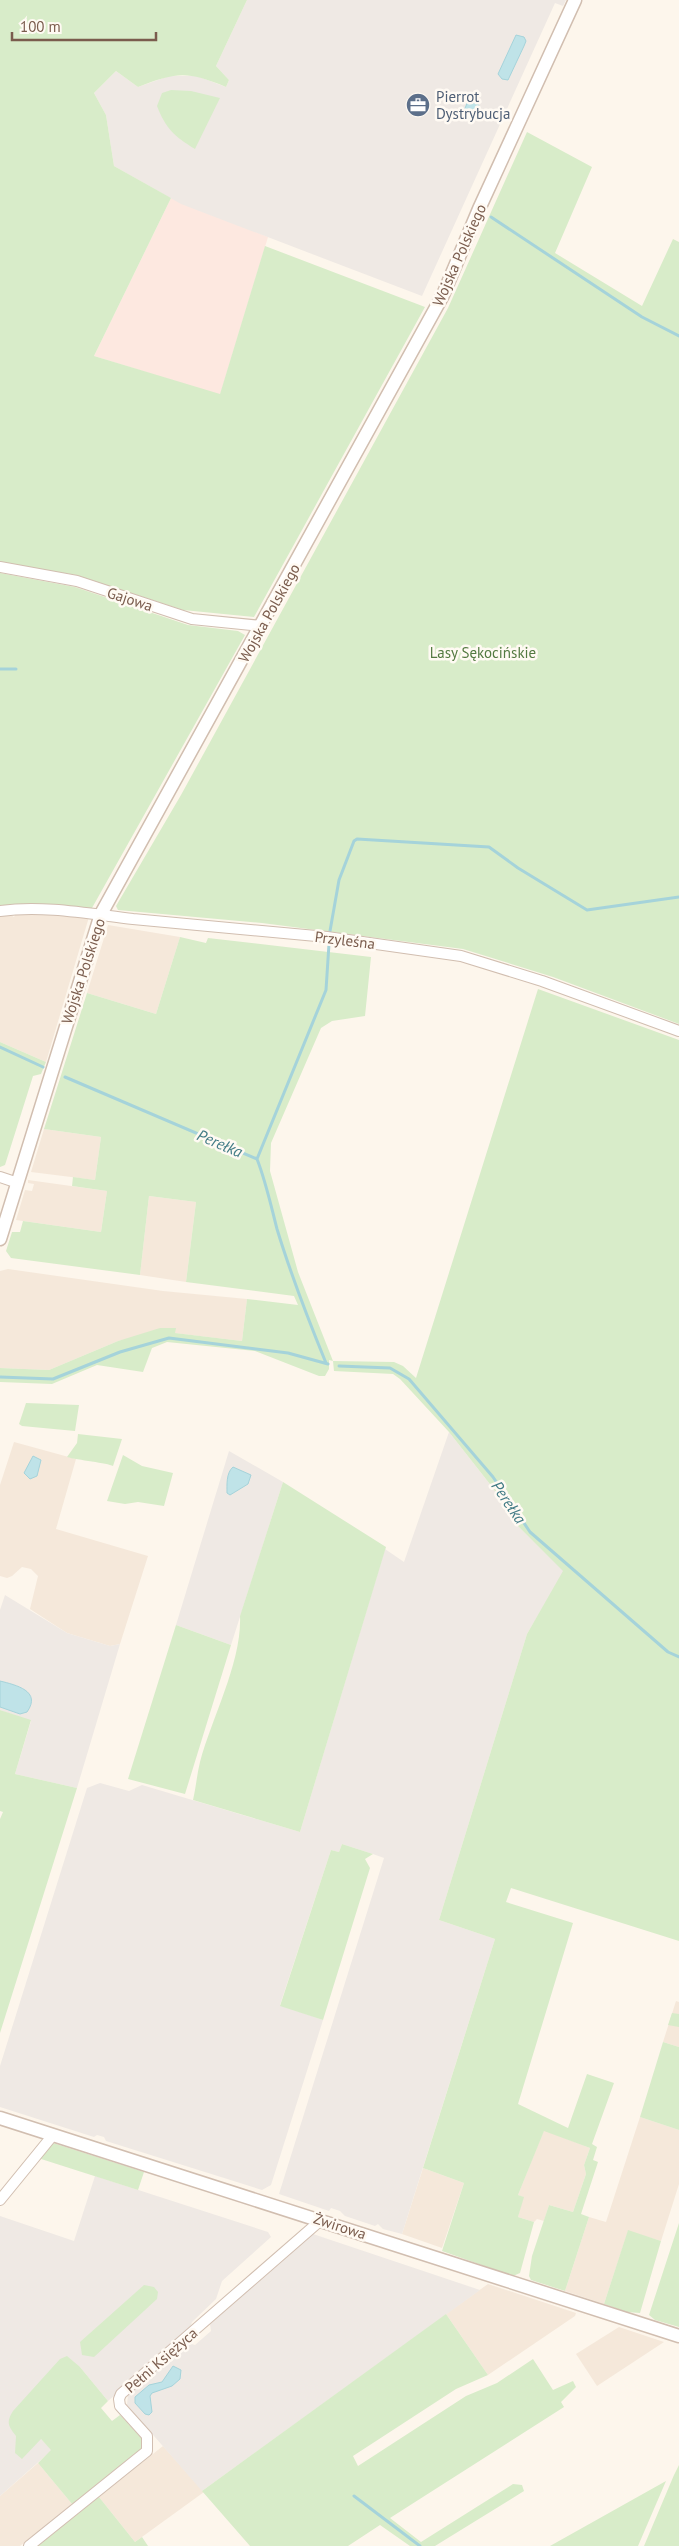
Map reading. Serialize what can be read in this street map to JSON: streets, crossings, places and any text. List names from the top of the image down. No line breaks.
{"streets":{"street":["Wojska Polskiego","Gajowa","Przyleśna","Żwirowa","Pełni Księżyca"]},"crossings":[["Wojska Polskiego","Gajowa"],["Wojska Polskiego","Przyleśna"],["Żwirowa","Pełni Księżyca"]],"water":["Perełka"],"parks":["Lasy Sękocińskie"],"places":{"office":["Pierrot Dystrybucja"]},"scale_bar":"100 m"}
